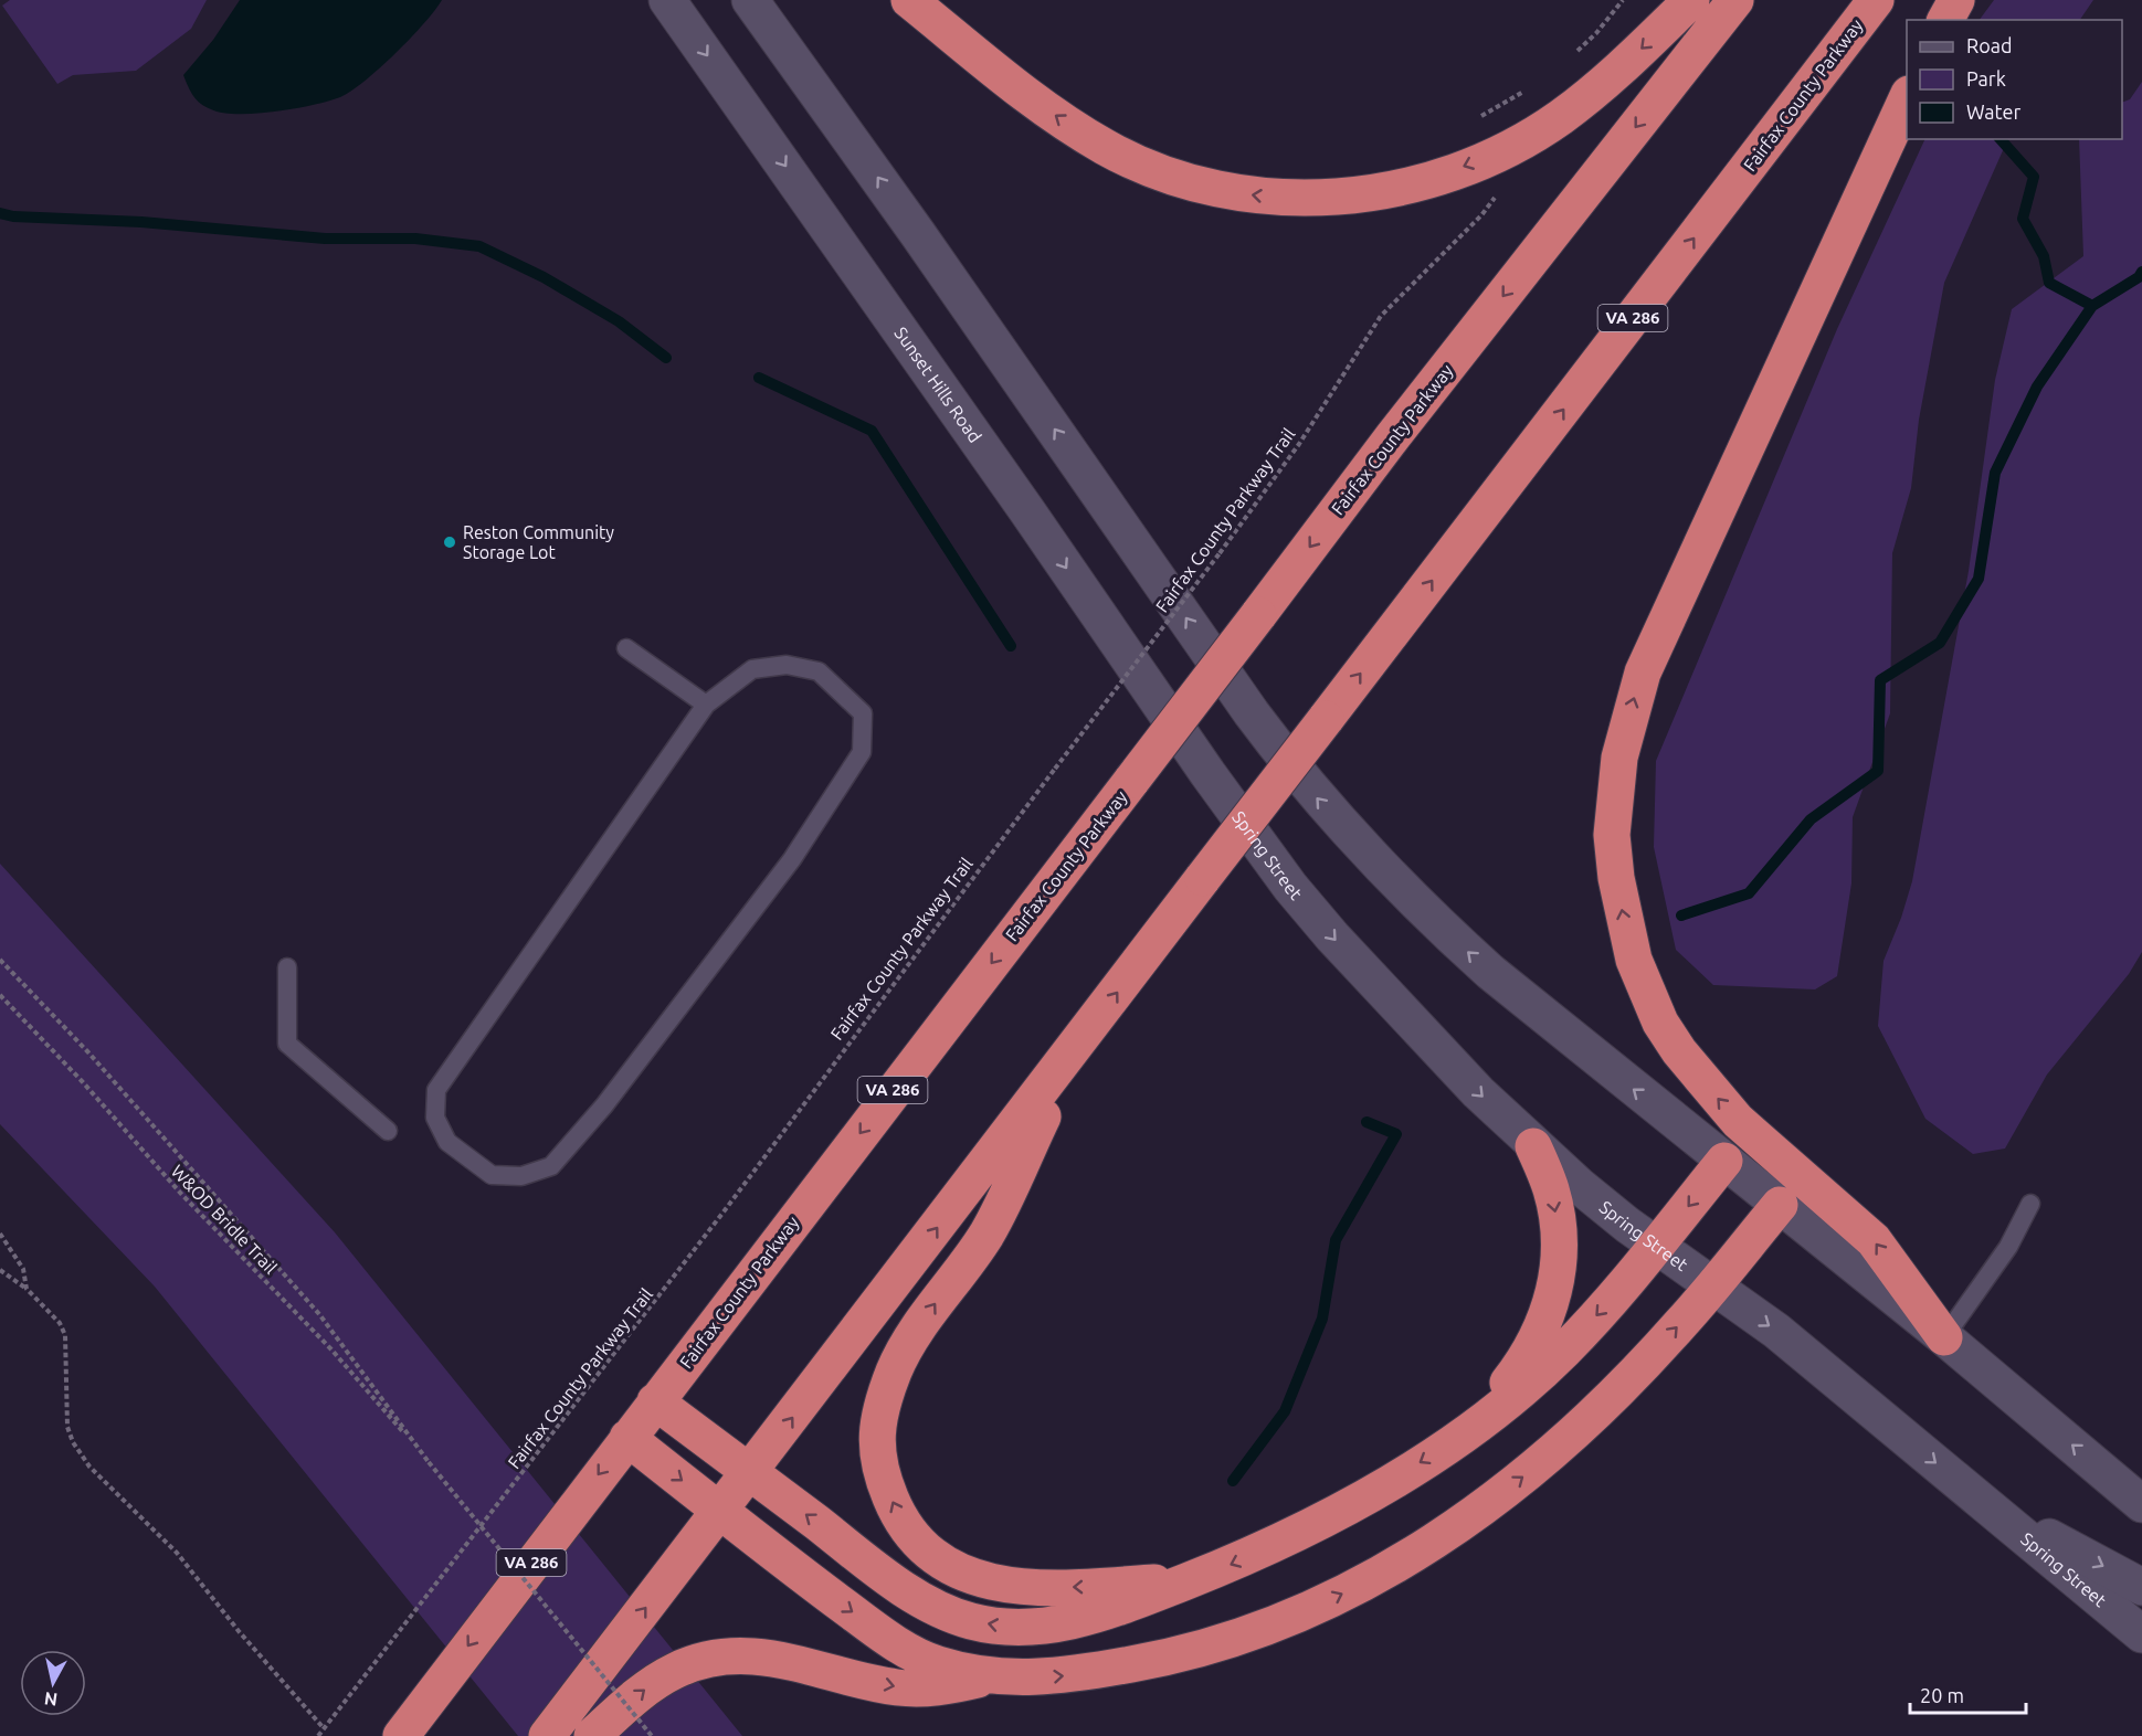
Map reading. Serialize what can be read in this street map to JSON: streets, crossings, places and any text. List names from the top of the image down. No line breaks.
{"streets":{"highway":["Fairfax County Parkway","VA 286"],"main road":["Sunset Hills Road","Spring Street"],"path":["Fairfax County Parkway Trail","W&OD Bridle Trail"]},"crossings":[["Sunset Hills Road","Spring Street"]],"places":["Reston Community Storage Lot"],"legend":["Road","Park","Water"],"scale_bar":"20 m","north":"bottom"}
